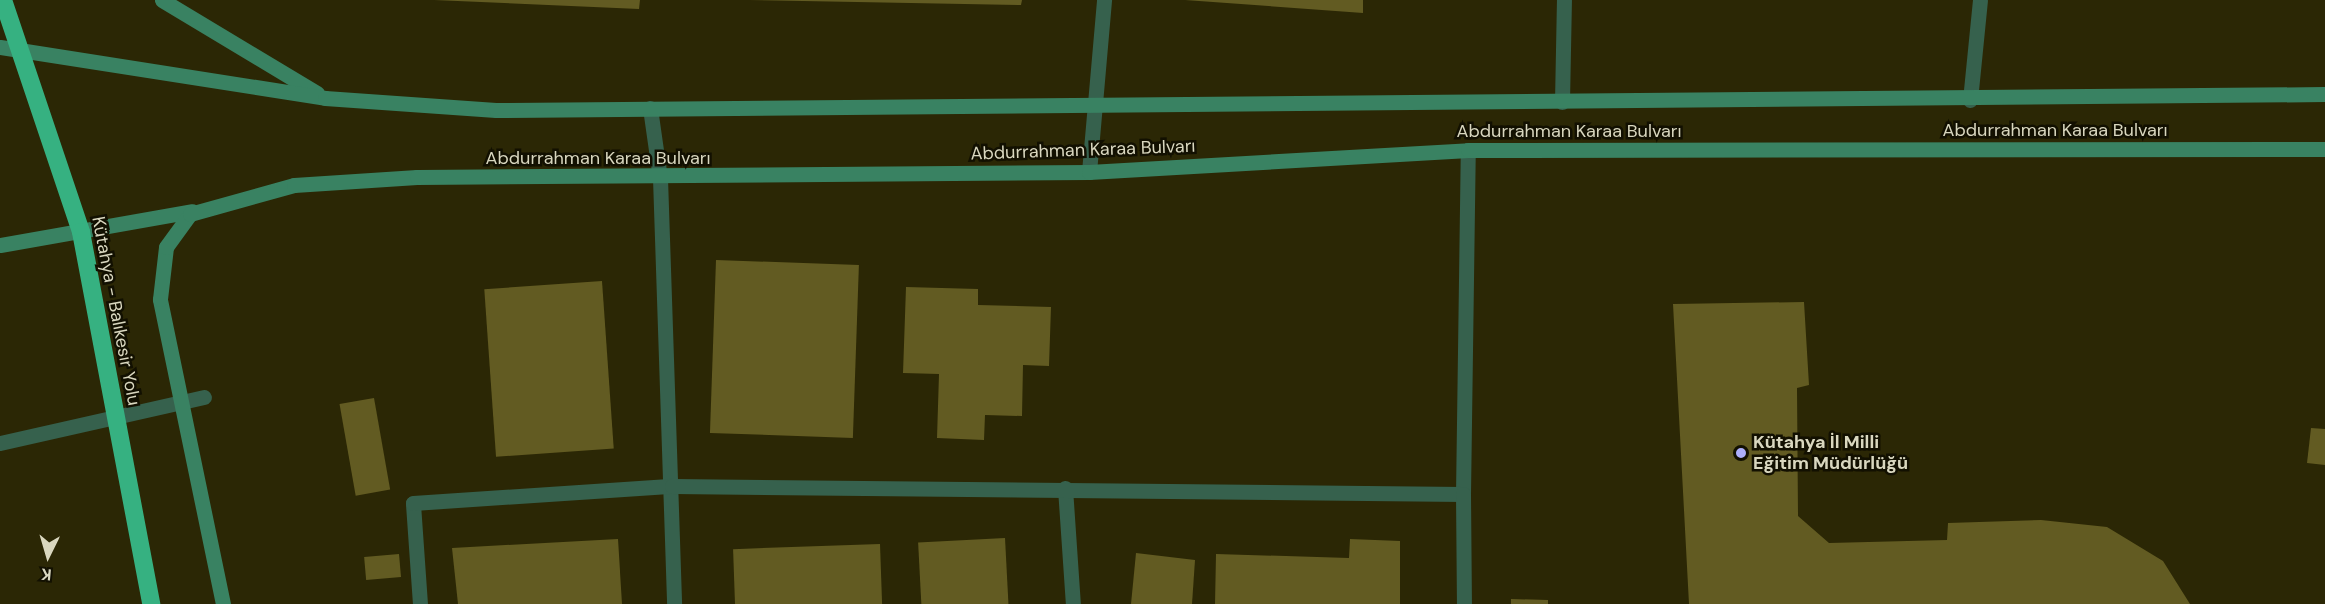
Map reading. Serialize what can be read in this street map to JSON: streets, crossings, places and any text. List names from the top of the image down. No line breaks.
{"streets":{"highway":["Kütahya - Balıkesir Yolu"],"main road":["Abdurrahman Karaa Bulvarı"]},"crossings":[["Abdurrahman Karaa Bulvarı","Kütahya - Balıkesir Yolu"]],"places":["Kütahya İl Milli Eğitim Müdürlüğü"],"north":"bottom"}
